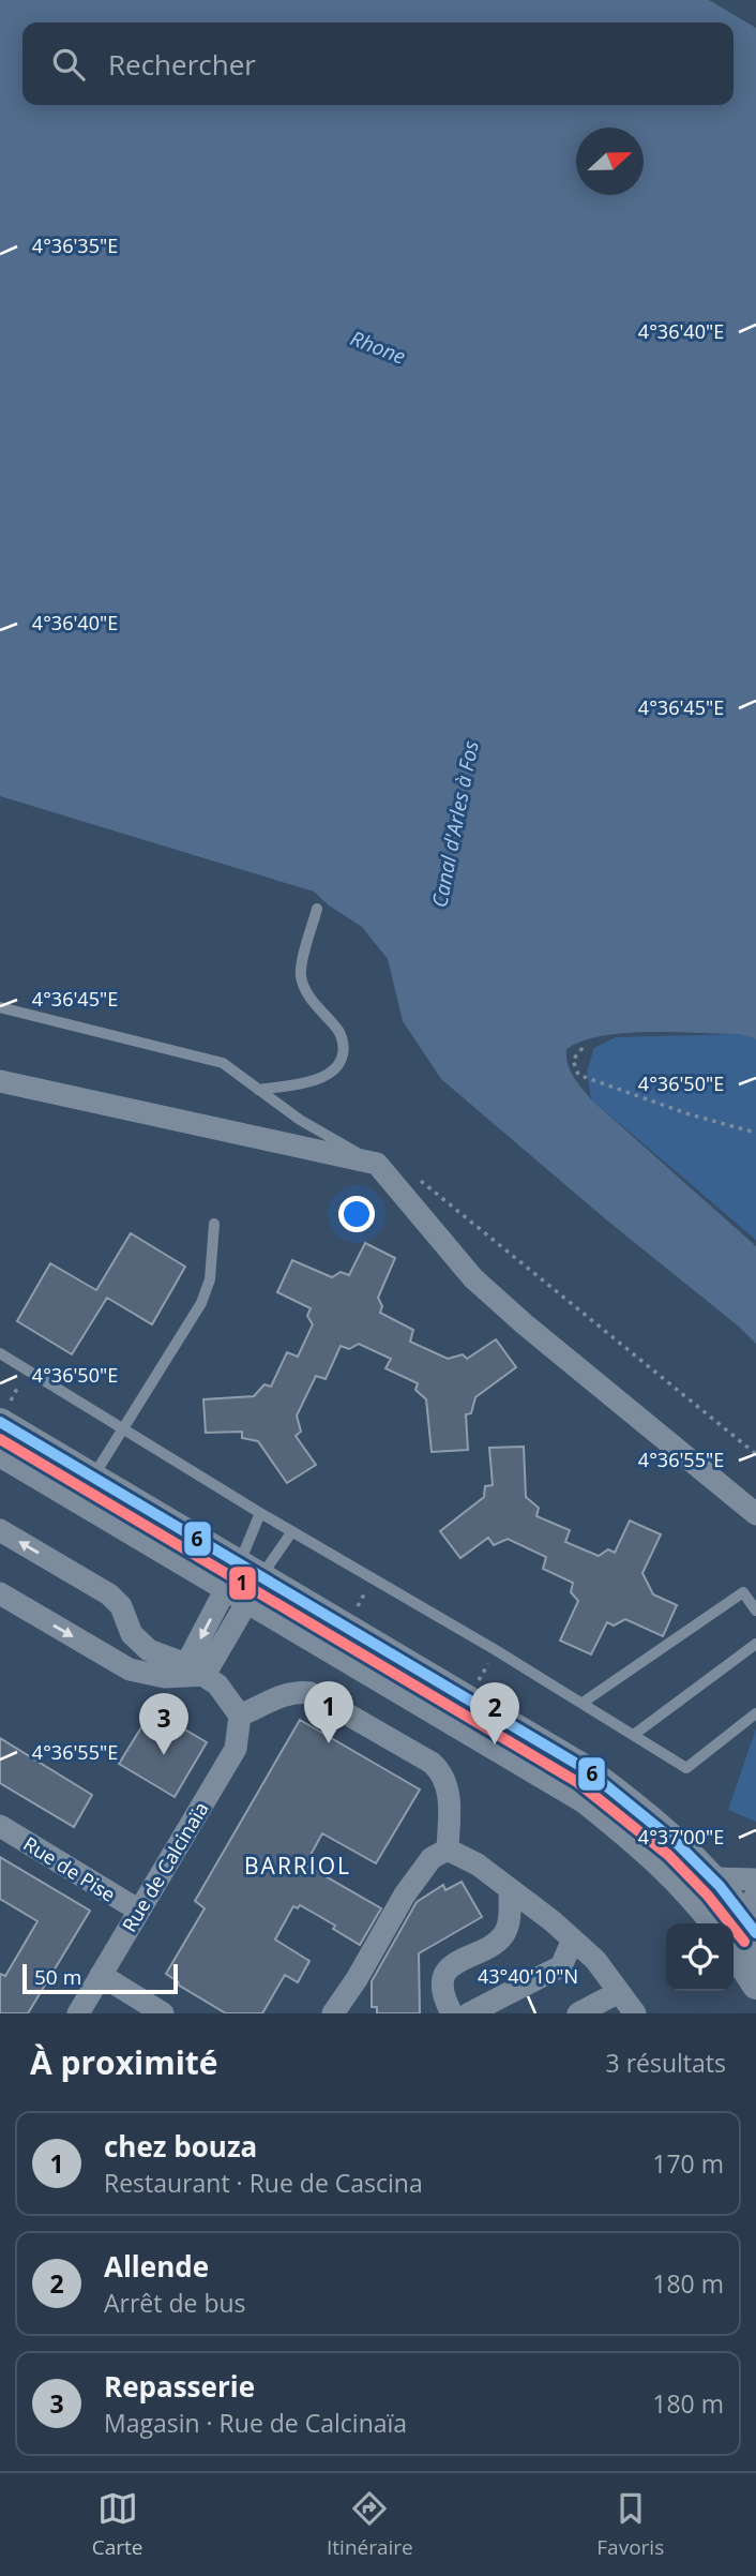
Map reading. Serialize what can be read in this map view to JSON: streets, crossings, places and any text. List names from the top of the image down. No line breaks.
{"streets":{"street":["Rue de Calcinaïa","Rue de Pise"]},"crossings":[["Rue de Calcinaïa","Rue de Pise"]],"districts":["BARRIOL"],"water":["Rhone","Canal d'Arles à Fos"],"lines":["transit line 6","transit line 1"],"scale_bar":"50 m","north":"right","page":{"search":"Rechercher","pins":["1","2","3"],"scale":"50 m","heading":["À proximité","3 résultats"],"list":[{"mark":"1","name":"chez bouza","note":"Restaurant · Rue de Cascina","value":"170 m"},{"mark":"2","name":"Allende","note":"Arrêt de bus","value":"180 m"},{"mark":"3","name":"Repasserie","note":"Magasin · Rue de Calcinaïa","value":"180 m"}],"nav":["Carte","Itinéraire","Favoris"]},"coordinates":["4°36'35\"E","4°36'40\"E","4°36'45\"E","4°36'50\"E","4°36'55\"E","4°37'00\"E","43°40'10\"N"]}
